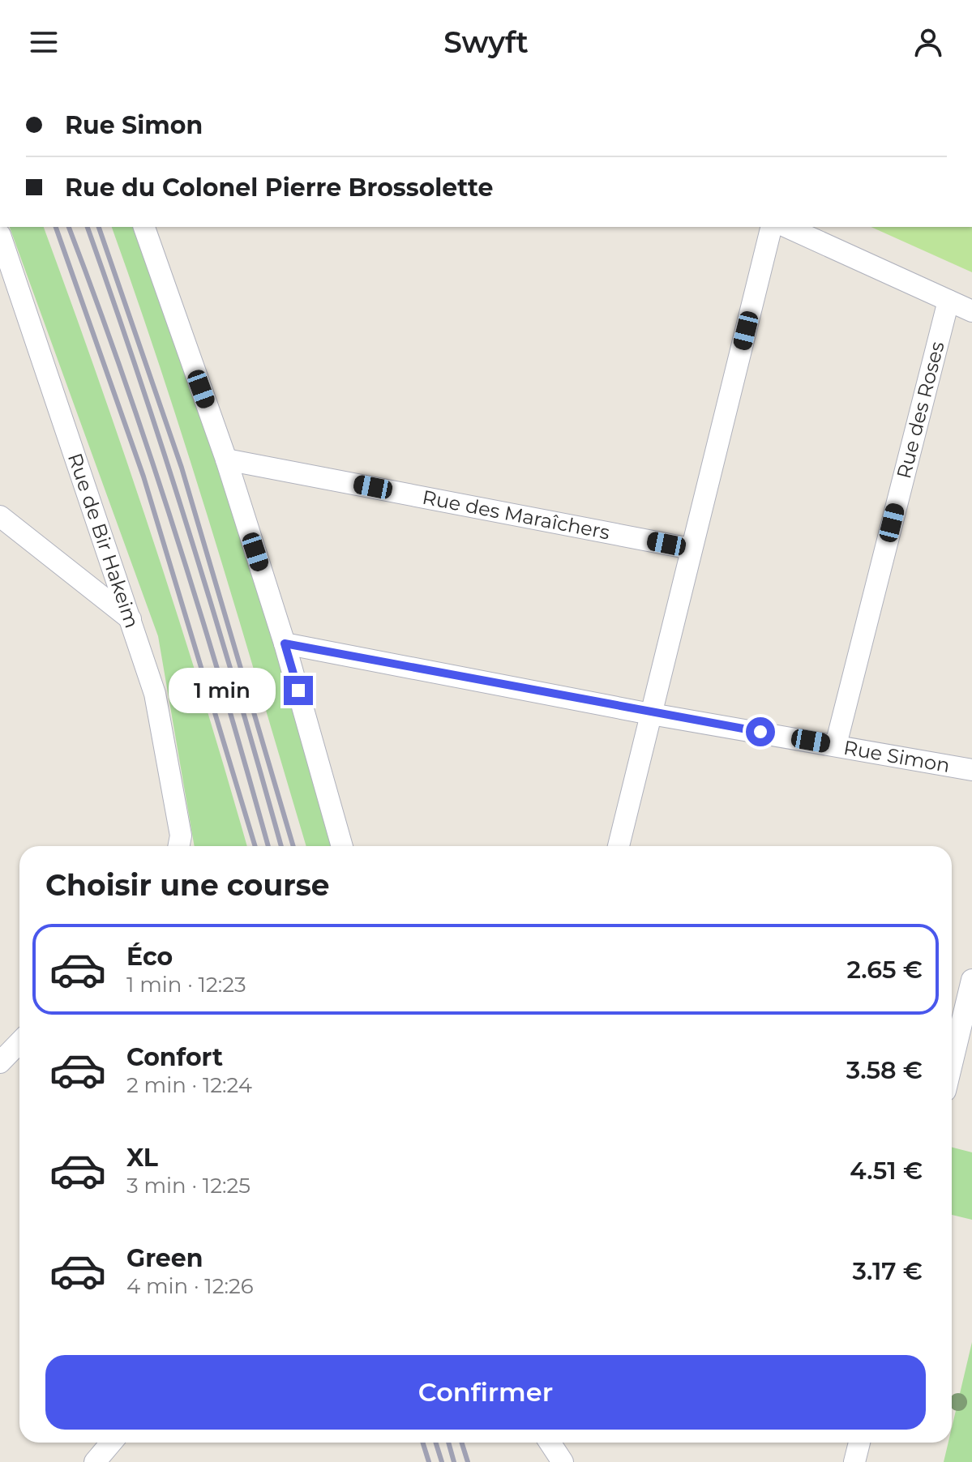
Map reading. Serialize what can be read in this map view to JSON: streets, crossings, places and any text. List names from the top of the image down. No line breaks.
{"streets":{"street":["Rue des Roses","Rue des Maraîchers","Rue de Bir Hakeim","Rue Simon"]},"crossings":[["Rue des Roses","Rue Simon"]],"page":{"header":"Swyft","banner":["Rue Simon","Rue du Colonel Pierre Brossolette"],"bubble":"1 min","heading":"Choisir une course","list":[{"name":"Éco","note":"1 min · 12:23","value":"2.65 €"},{"name":"Confort","note":"2 min · 12:24","value":"3.58 €"},{"name":"XL","note":"3 min · 12:25","value":"4.51 €"},{"name":"Green","note":"4 min · 12:26","value":"3.17 €"}],"buttons":"Confirmer"}}
